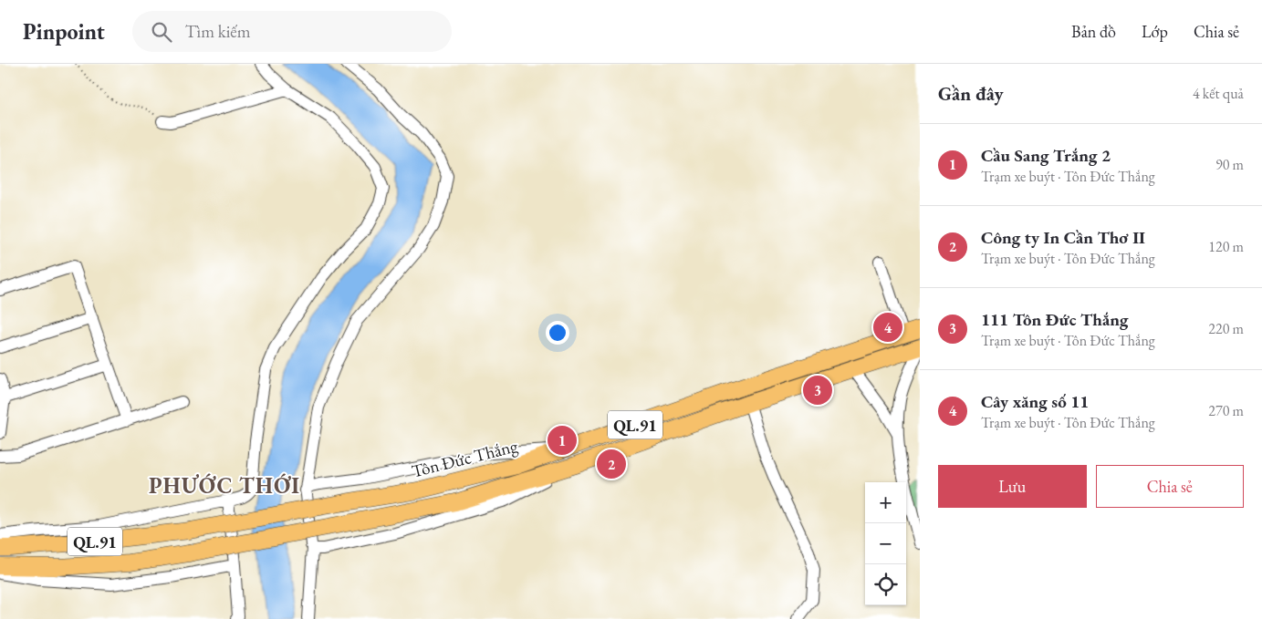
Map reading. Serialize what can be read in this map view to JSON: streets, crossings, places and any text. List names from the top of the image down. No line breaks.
{"streets":{"highway":["QL.91","Tôn Đức Thắng"]},"districts":["PHƯỚC THỚI"],"page":{"header":"Pinpoint","search":"Tìm kiếm","nav":["Bản đồ","Lớp","Chia sẻ"],"heading":["Gần đây","4 kết quả"],"list":[{"mark":"1","name":"Cầu Sang Trắng 2","note":"Trạm xe buýt · Tôn Đức Thắng","value":"90 m"},{"mark":"2","name":"Công ty In Cần Thơ II","note":"Trạm xe buýt · Tôn Đức Thắng","value":"120 m"},{"mark":"3","name":"111 Tôn Đức Thắng","note":"Trạm xe buýt · Tôn Đức Thắng","value":"220 m"},{"mark":"4","name":"Cây xăng số 11","note":"Trạm xe buýt · Tôn Đức Thắng","value":"270 m"}],"pins":["4","3","1","2"],"buttons":["Lưu","Chia sẻ"],"map_buttons":["+","−"]}}
